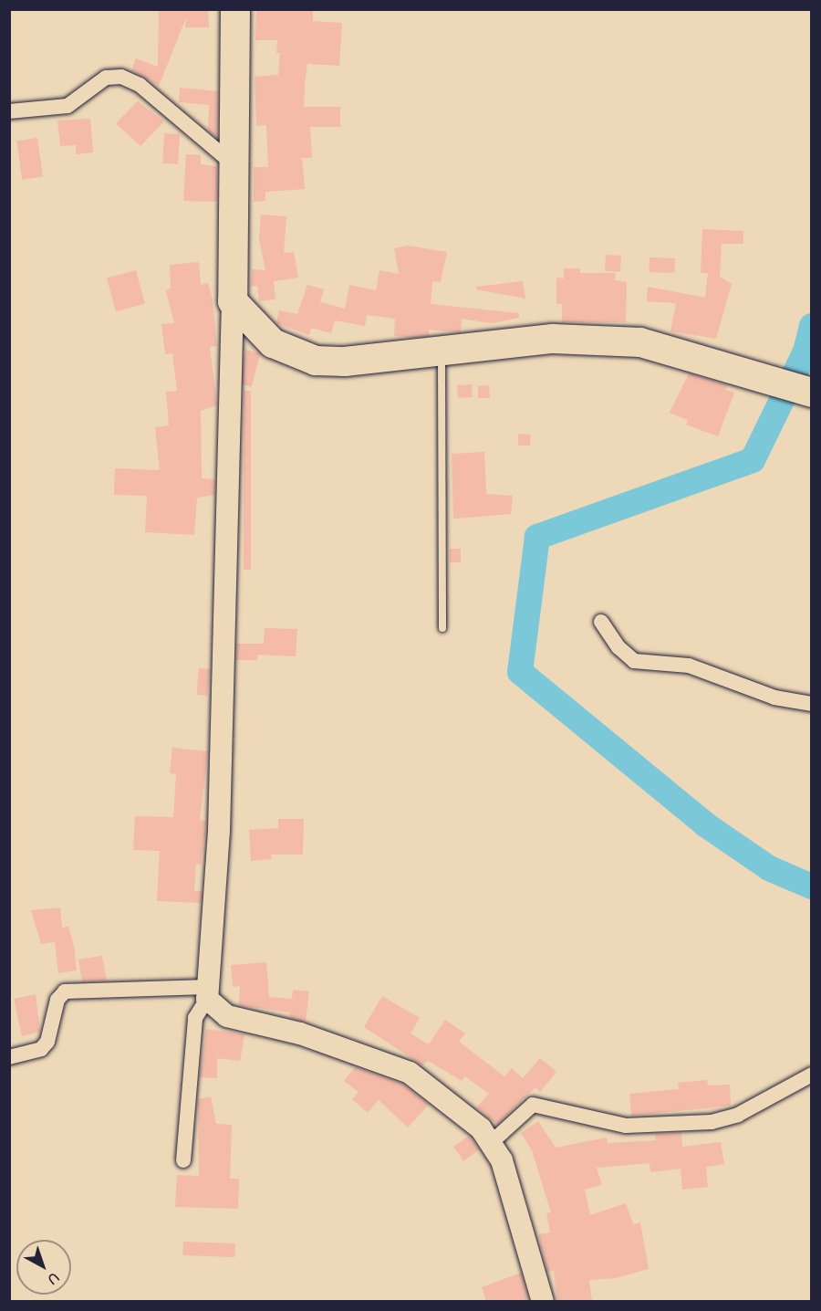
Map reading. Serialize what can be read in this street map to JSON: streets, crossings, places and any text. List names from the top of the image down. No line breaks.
{"north":"bottom right"}
